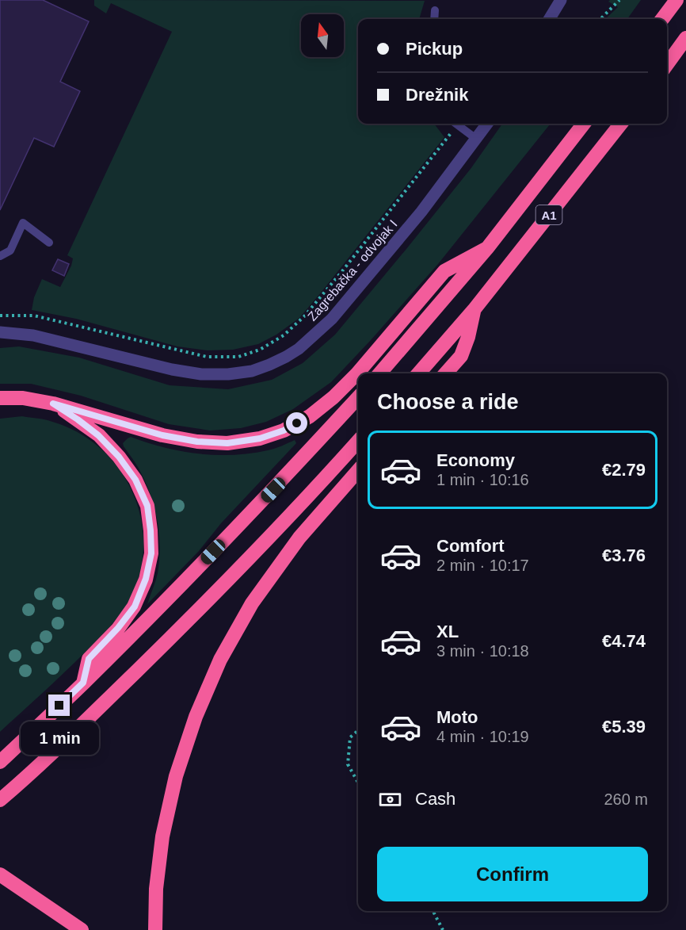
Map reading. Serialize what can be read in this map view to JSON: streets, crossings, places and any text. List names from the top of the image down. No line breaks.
{"streets":{"highway":["A1"],"street":["Zagrebačka - odvojak I"]},"north":"top","page":{"banner":["Pickup","Drežnik"],"heading":"Choose a ride","list":[{"name":"Economy","note":"1 min · 10:16","value":"€2.79"},{"name":"Comfort","note":"2 min · 10:17","value":"€3.76"},{"name":"XL","note":"3 min · 10:18","value":"€4.74"},{"name":"Moto","note":"4 min · 10:19","value":"€5.39"}],"bubble":"1 min","pay":["Cash","260 m"],"buttons":"Confirm"}}
